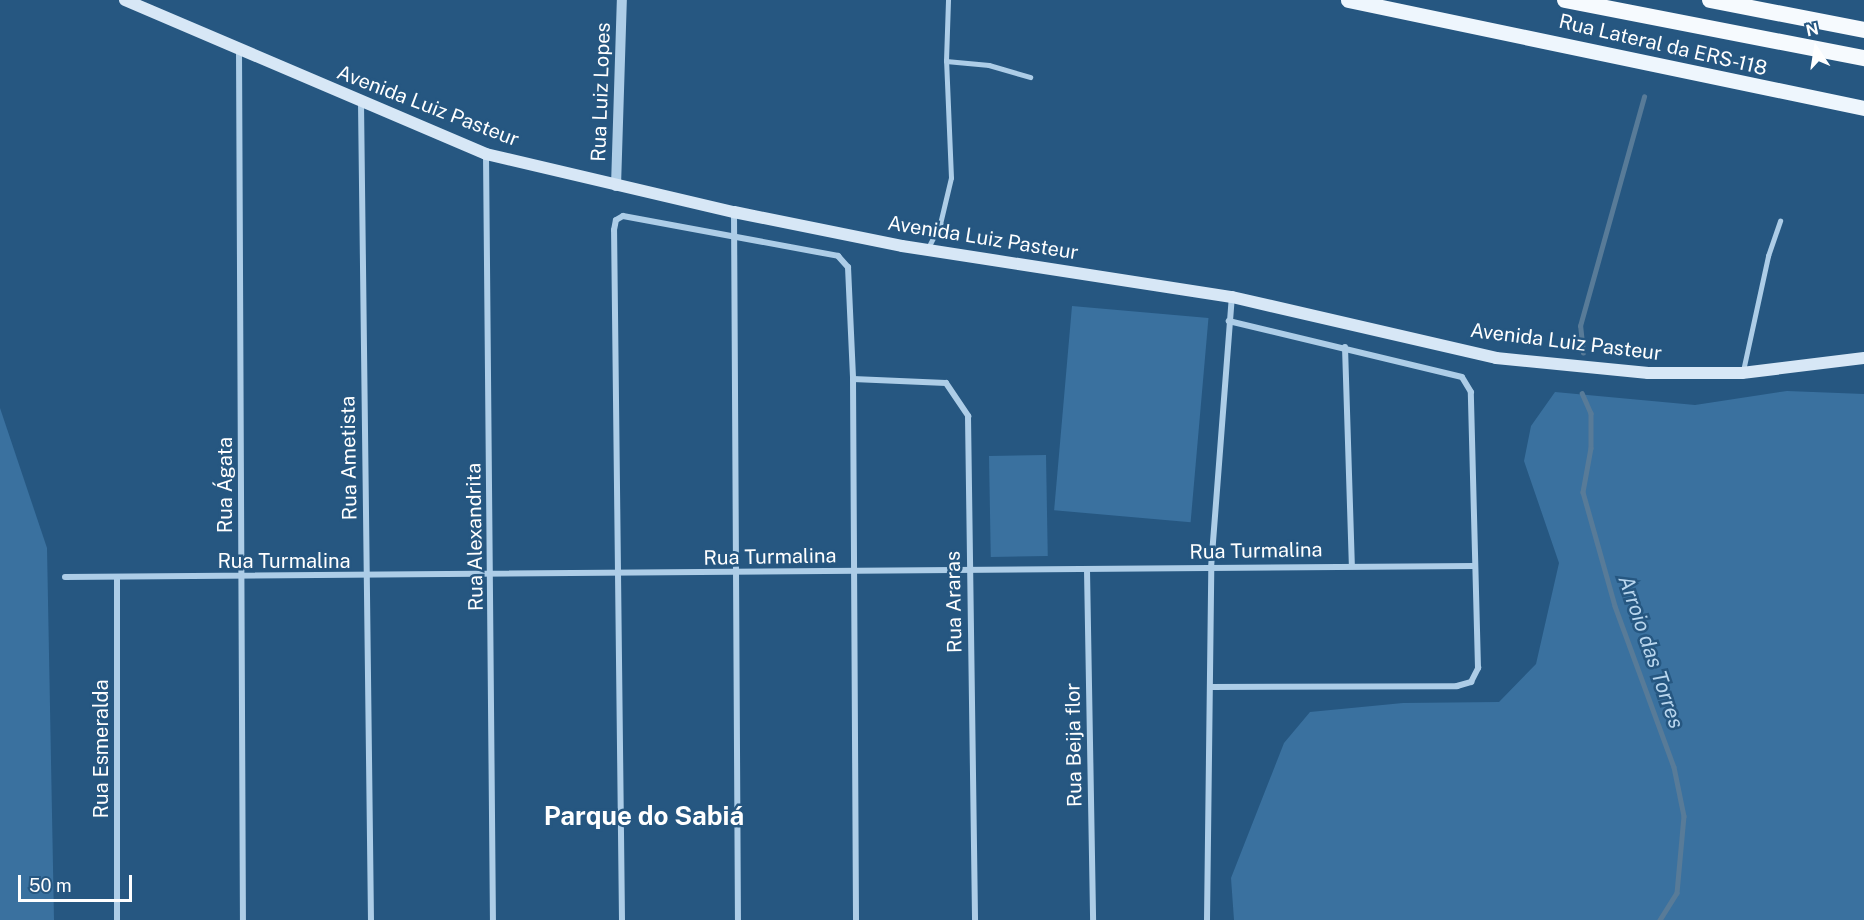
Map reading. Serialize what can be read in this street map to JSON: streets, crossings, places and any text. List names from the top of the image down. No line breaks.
{"streets":{"main road":["Rua Lateral da ERS-118","Avenida Luiz Pasteur"],"street":["Rua Luiz Lopes","Rua Ametista","Rua Ágata","Rua Alexandrita","Rua Turmalina","Rua Araras","Rua Beija flor","Rua Esmeralda"]},"crossings":[["Rua Luiz Lopes","Avenida Luiz Pasteur"],["Avenida Luiz Pasteur","Rua Ametista"],["Avenida Luiz Pasteur","Rua Ágata"],["Avenida Luiz Pasteur","Rua Alexandrita"],["Rua Ametista","Rua Turmalina"],["Rua Ágata","Rua Turmalina"],["Rua Alexandrita","Rua Turmalina"],["Rua Turmalina","Rua Araras"],["Rua Turmalina","Rua Beija flor"],["Rua Turmalina","Rua Esmeralda"]],"districts":["Parque do Sabiá"],"water":["Arroio das Torres"],"scale_bar":"50 m","north":"top"}
